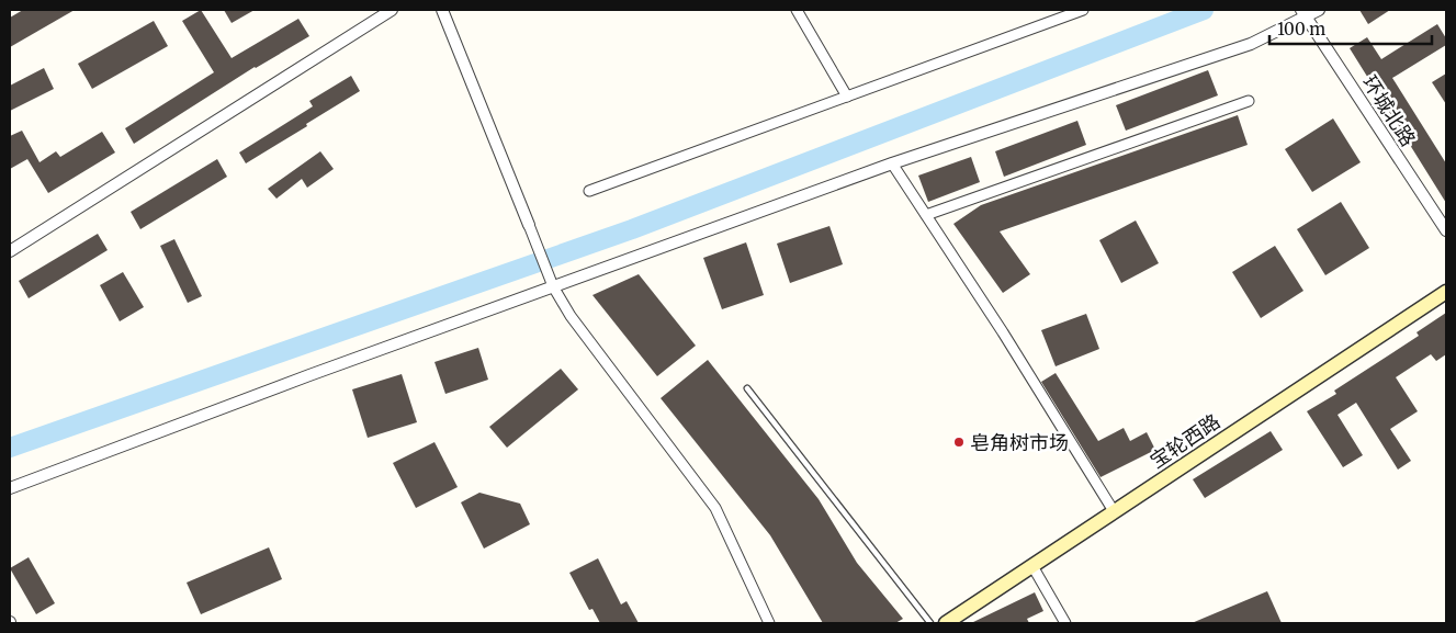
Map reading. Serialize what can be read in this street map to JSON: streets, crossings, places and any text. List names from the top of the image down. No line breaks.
{"streets":{"main road":["宝轮西路"],"street":["环城北路"]},"places":["皂角树市场"],"scale_bar":"100 m"}
